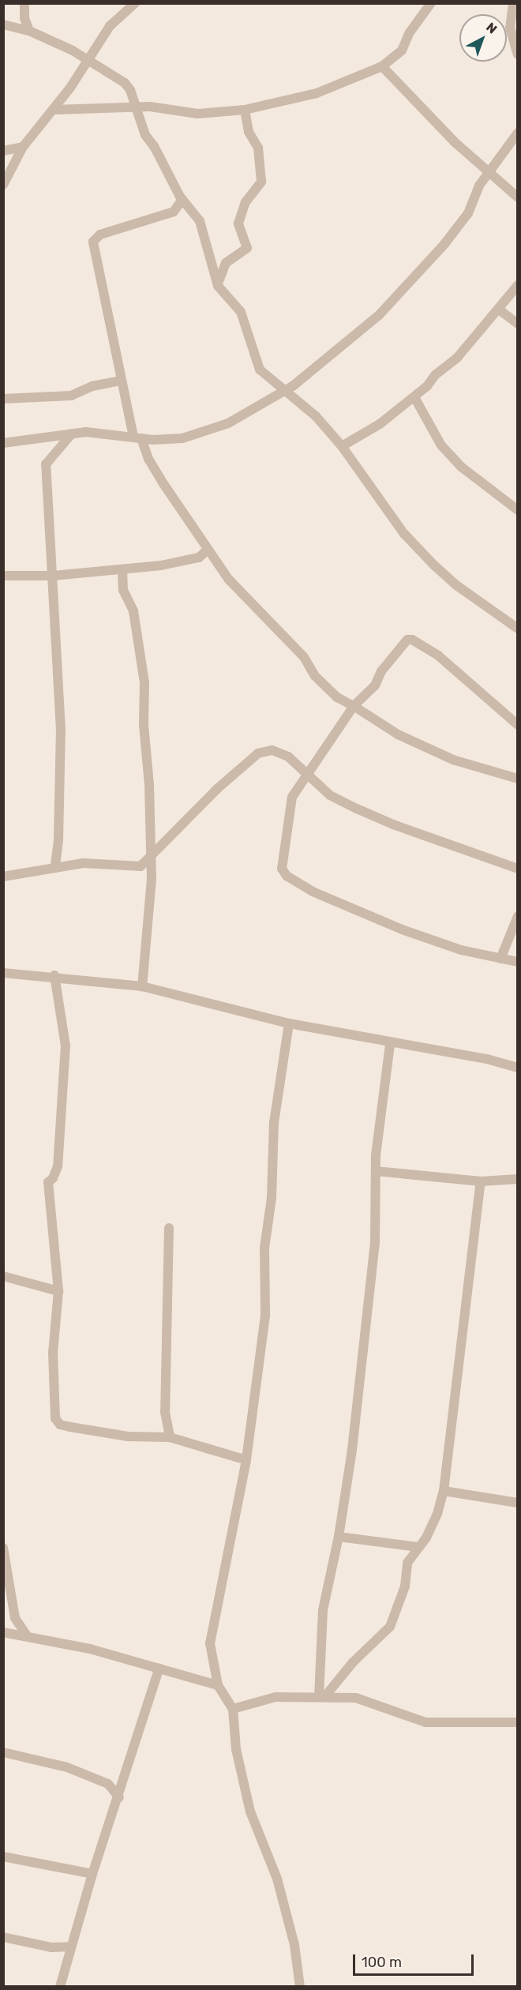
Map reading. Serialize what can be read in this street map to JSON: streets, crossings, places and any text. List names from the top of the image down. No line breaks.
{"scale_bar":"100 m","north":"top right"}
